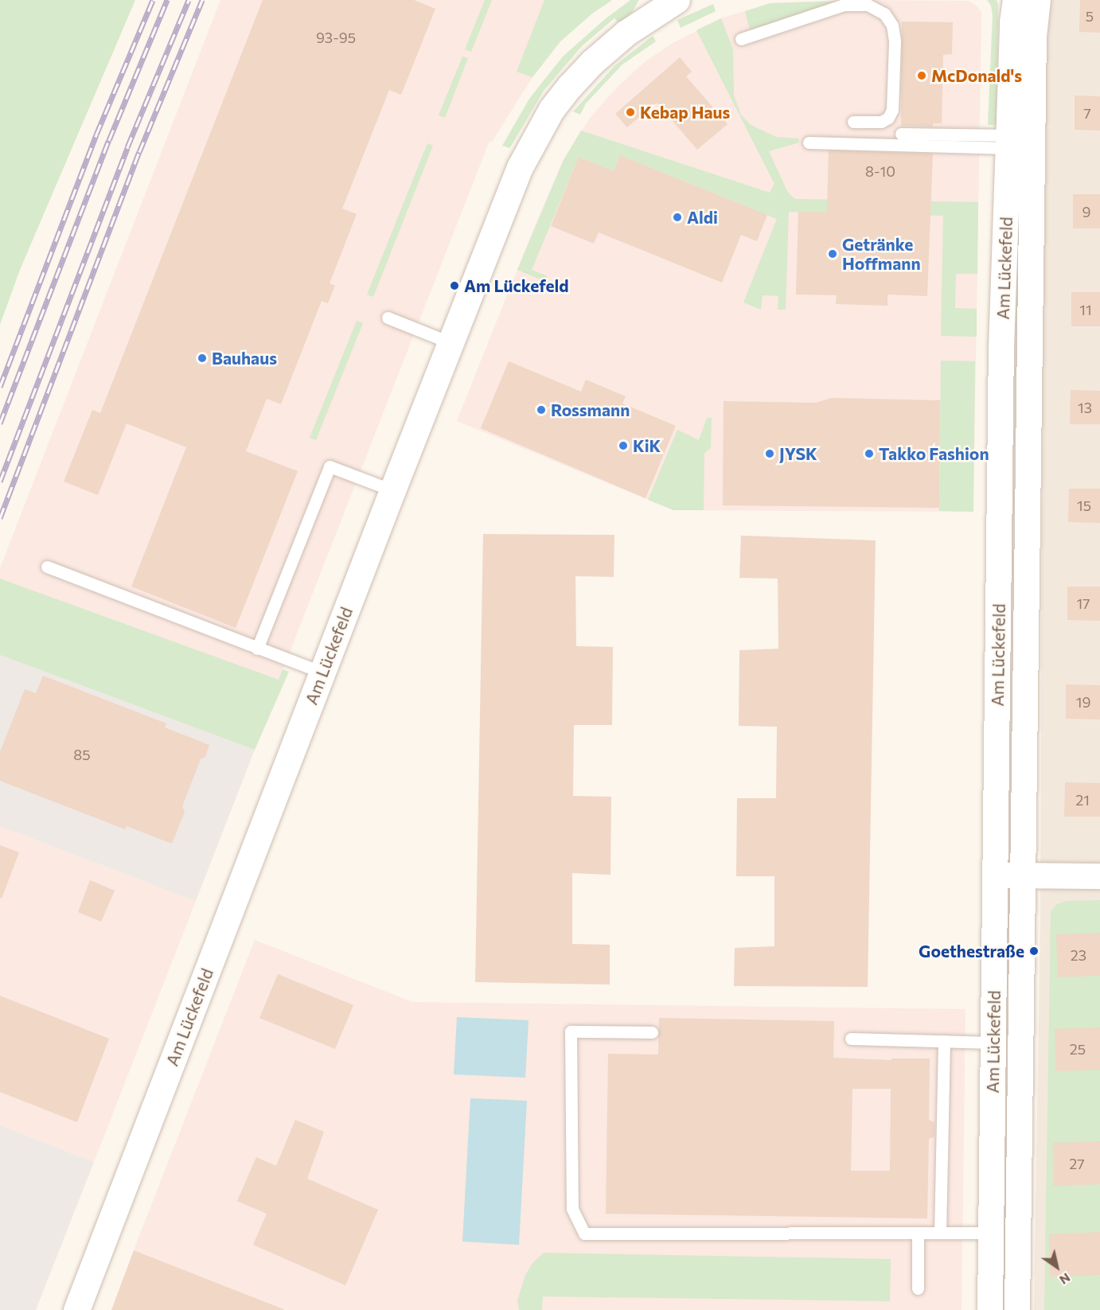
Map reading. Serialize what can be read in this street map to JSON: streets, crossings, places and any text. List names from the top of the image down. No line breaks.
{"streets":{"street":["Am Lückefeld"]},"places":["McDonald's","Kebap Haus","Aldi","Getränke Hoffmann","Am Lückefeld","Bauhaus","Rossmann","KiK","JYSK","Takko Fashion","Goethestraße"],"house_numbers":["5","93-95","7","8-10","9","11","13","15","17","19","85","21","23","25","27"],"north":"bottom right"}
